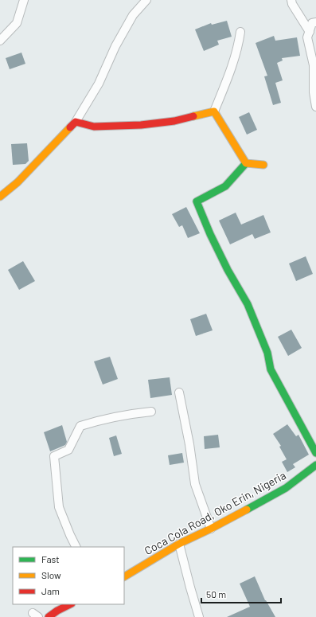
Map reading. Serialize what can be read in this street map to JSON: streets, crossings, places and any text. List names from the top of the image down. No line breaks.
{"streets":{"street":["Coca Cola Road, Oko Erin, Nigeria"]},"legend":["Fast","Slow","Jam"],"scale_bar":"50 m"}
